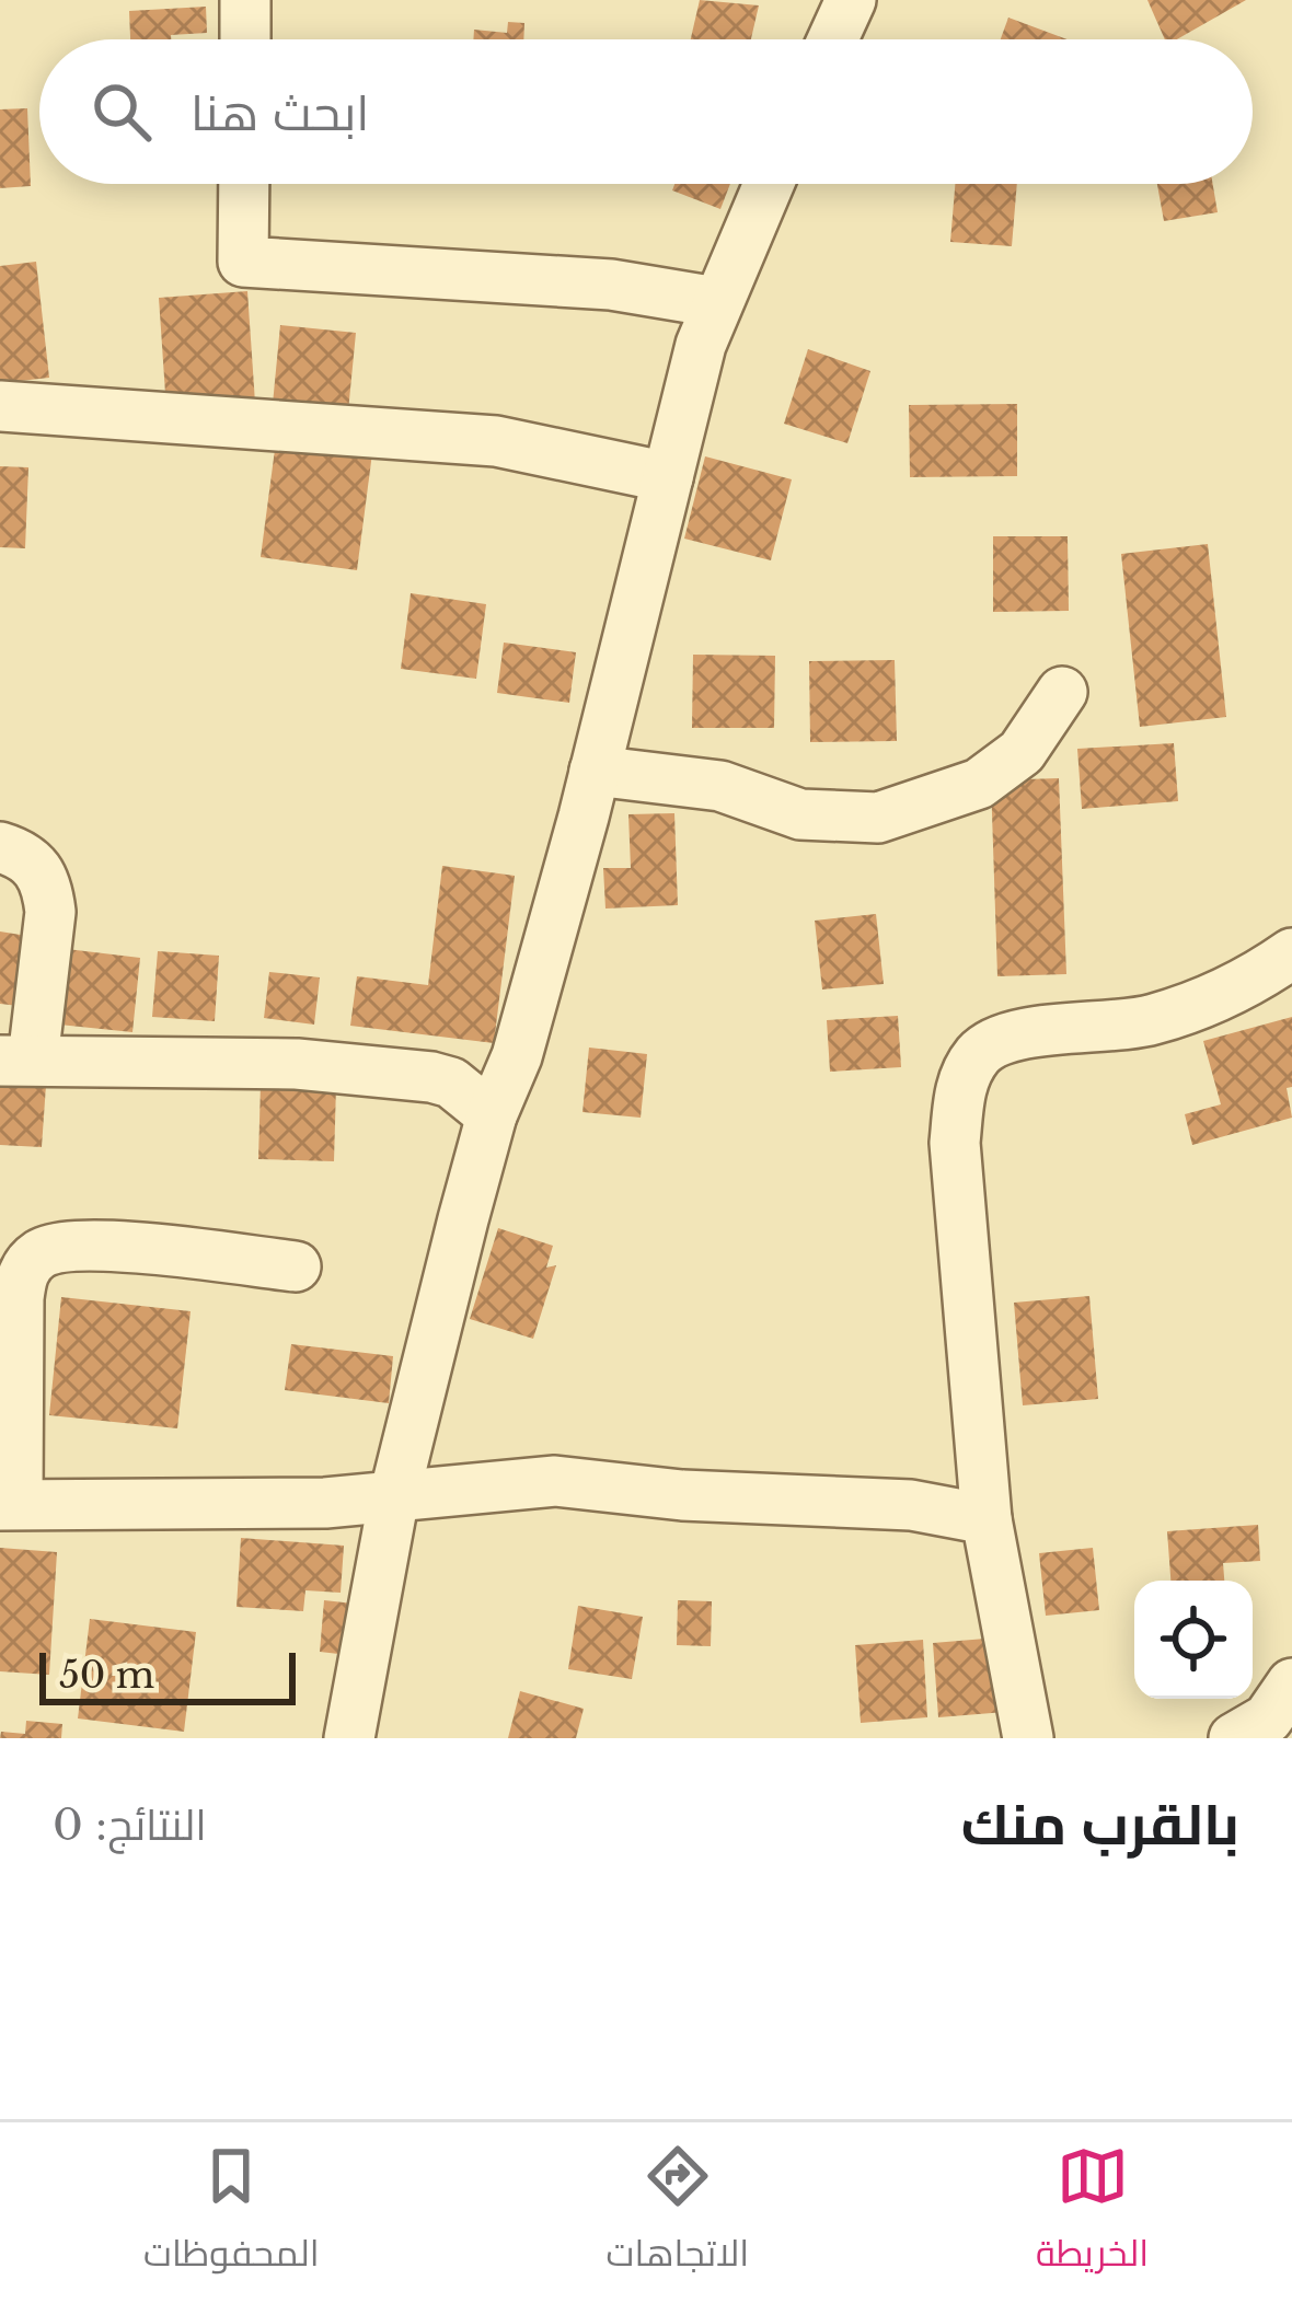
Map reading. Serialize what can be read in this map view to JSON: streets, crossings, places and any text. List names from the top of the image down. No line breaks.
{"scale_bar":"50 m","page":{"search":"ابحث هنا","scale":"50 m","heading":["بالقرب منك","النتائج: 0"],"nav":["الخريطة","الاتجاهات","المحفوظات"]}}
